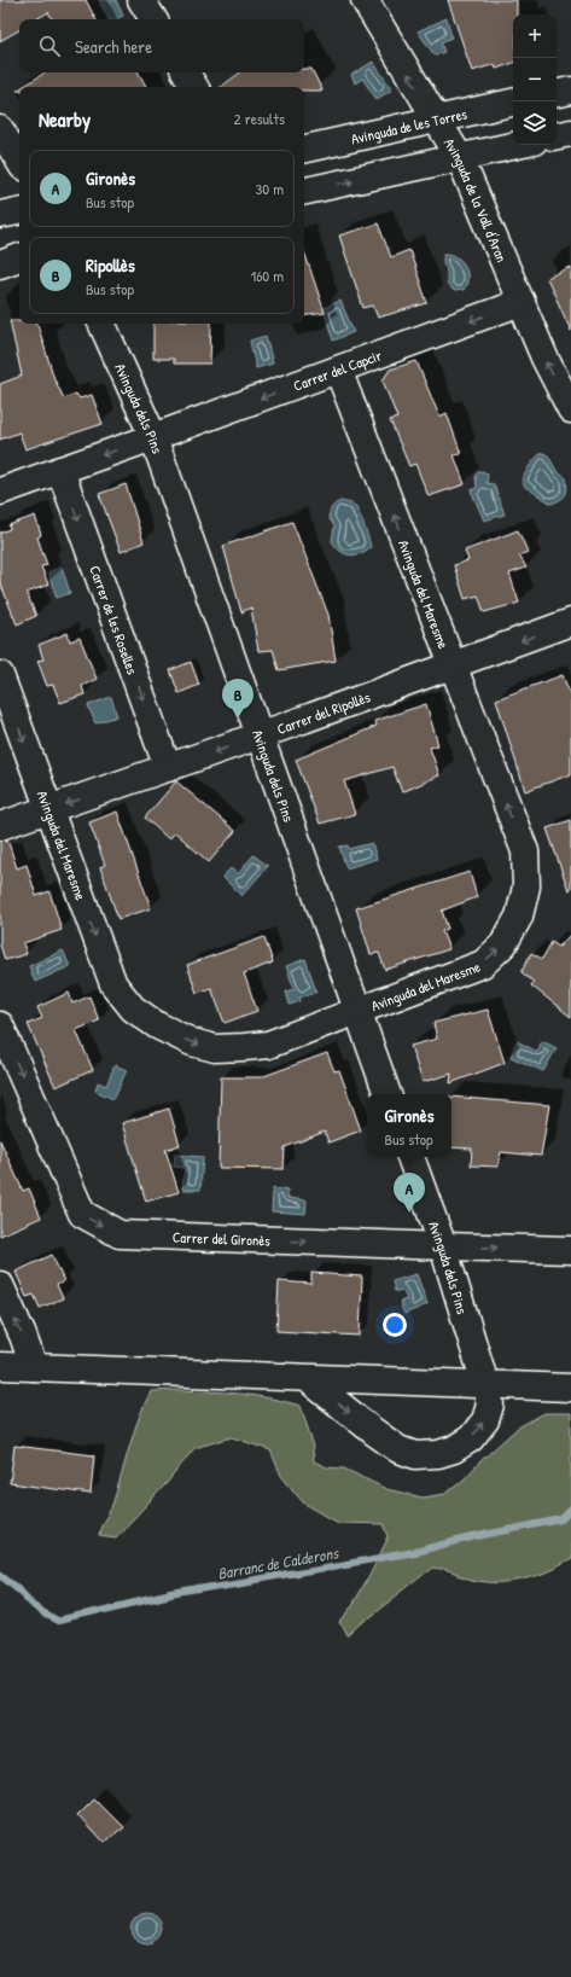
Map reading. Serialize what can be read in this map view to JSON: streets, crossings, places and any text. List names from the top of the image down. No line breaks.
{"streets":{"street":["Avinguda de les Torres","Avinguda de la Vall d'Aran","Carrer del Capcir","Avinguda dels Pins","Avinguda del Maresme","Carrer de les Roselles","Carrer del Ripollès","Carrer del Gironès"]},"crossings":[["Avinguda de les Torres","Avinguda de la Vall d'Aran"],["Avinguda de la Vall d'Aran","Carrer del Capcir"],["Carrer del Capcir","Avinguda dels Pins"],["Carrer del Capcir","Avinguda del Maresme"],["Avinguda dels Pins","Avinguda del Maresme"],["Avinguda dels Pins","Carrer del Ripollès"],["Avinguda dels Pins","Carrer del Gironès"],["Avinguda del Maresme","Carrer del Ripollès"],["Carrer de les Roselles","Carrer del Ripollès"]],"one_way":["Avinguda de la Vall d'Aran","Carrer de les Roselles","Carrer del Ripollès"],"water":["Barranc de Calderons"],"page":{"map_buttons":["+","−"],"search":"Search here","heading":["Nearby","2 results"],"list":[{"mark":"A","name":"Gironès","note":"Bus stop","value":"30 m"},{"mark":"B","name":"Ripollès","note":"Bus stop","value":"160 m"}],"pins":["B","A"],"popup":["Gironès","Bus stop"]}}
